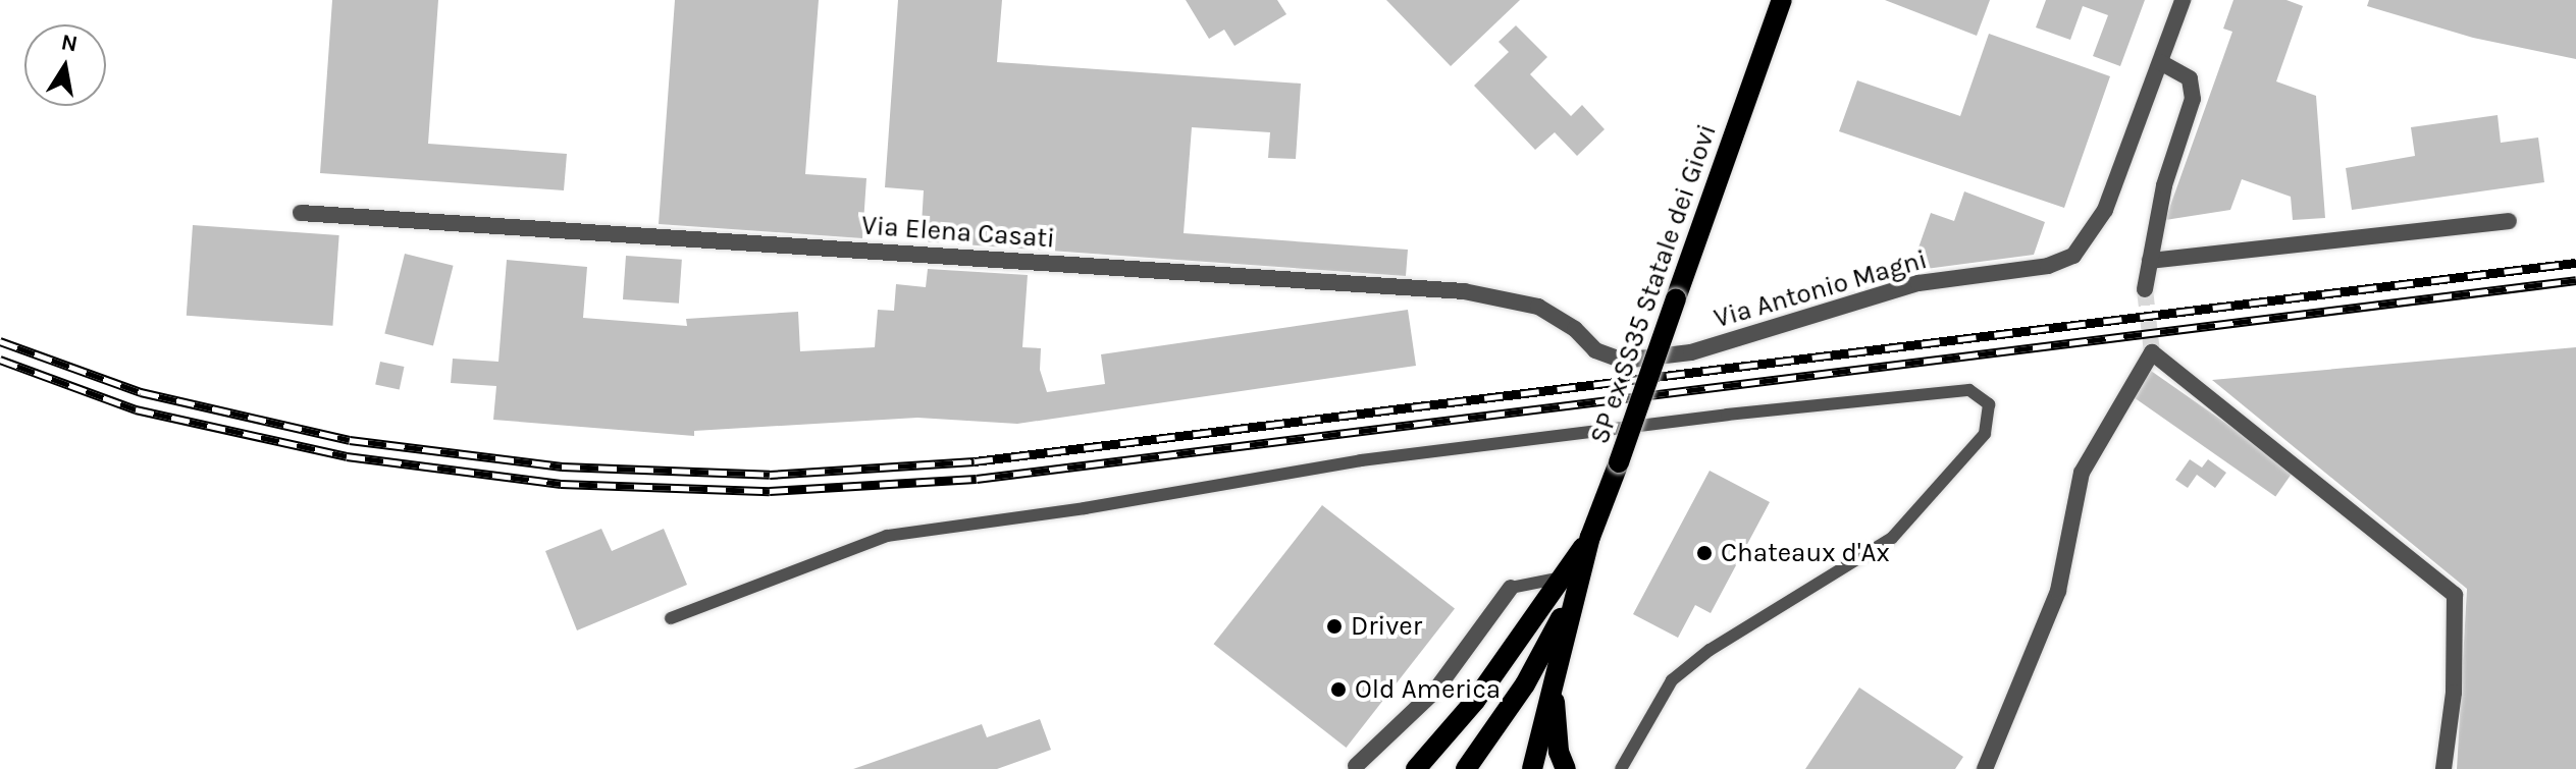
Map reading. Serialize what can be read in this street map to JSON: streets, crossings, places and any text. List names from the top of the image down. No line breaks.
{"streets":{"main road":["SP ex SS35 Statale dei Giovi"],"street":["Via Elena Casati","Via Antonio Magni"]},"crossings":[["Via Elena Casati","Via Antonio Magni"]],"places":["Chateaux d'Ax","Driver","Old America"],"north":"top"}
